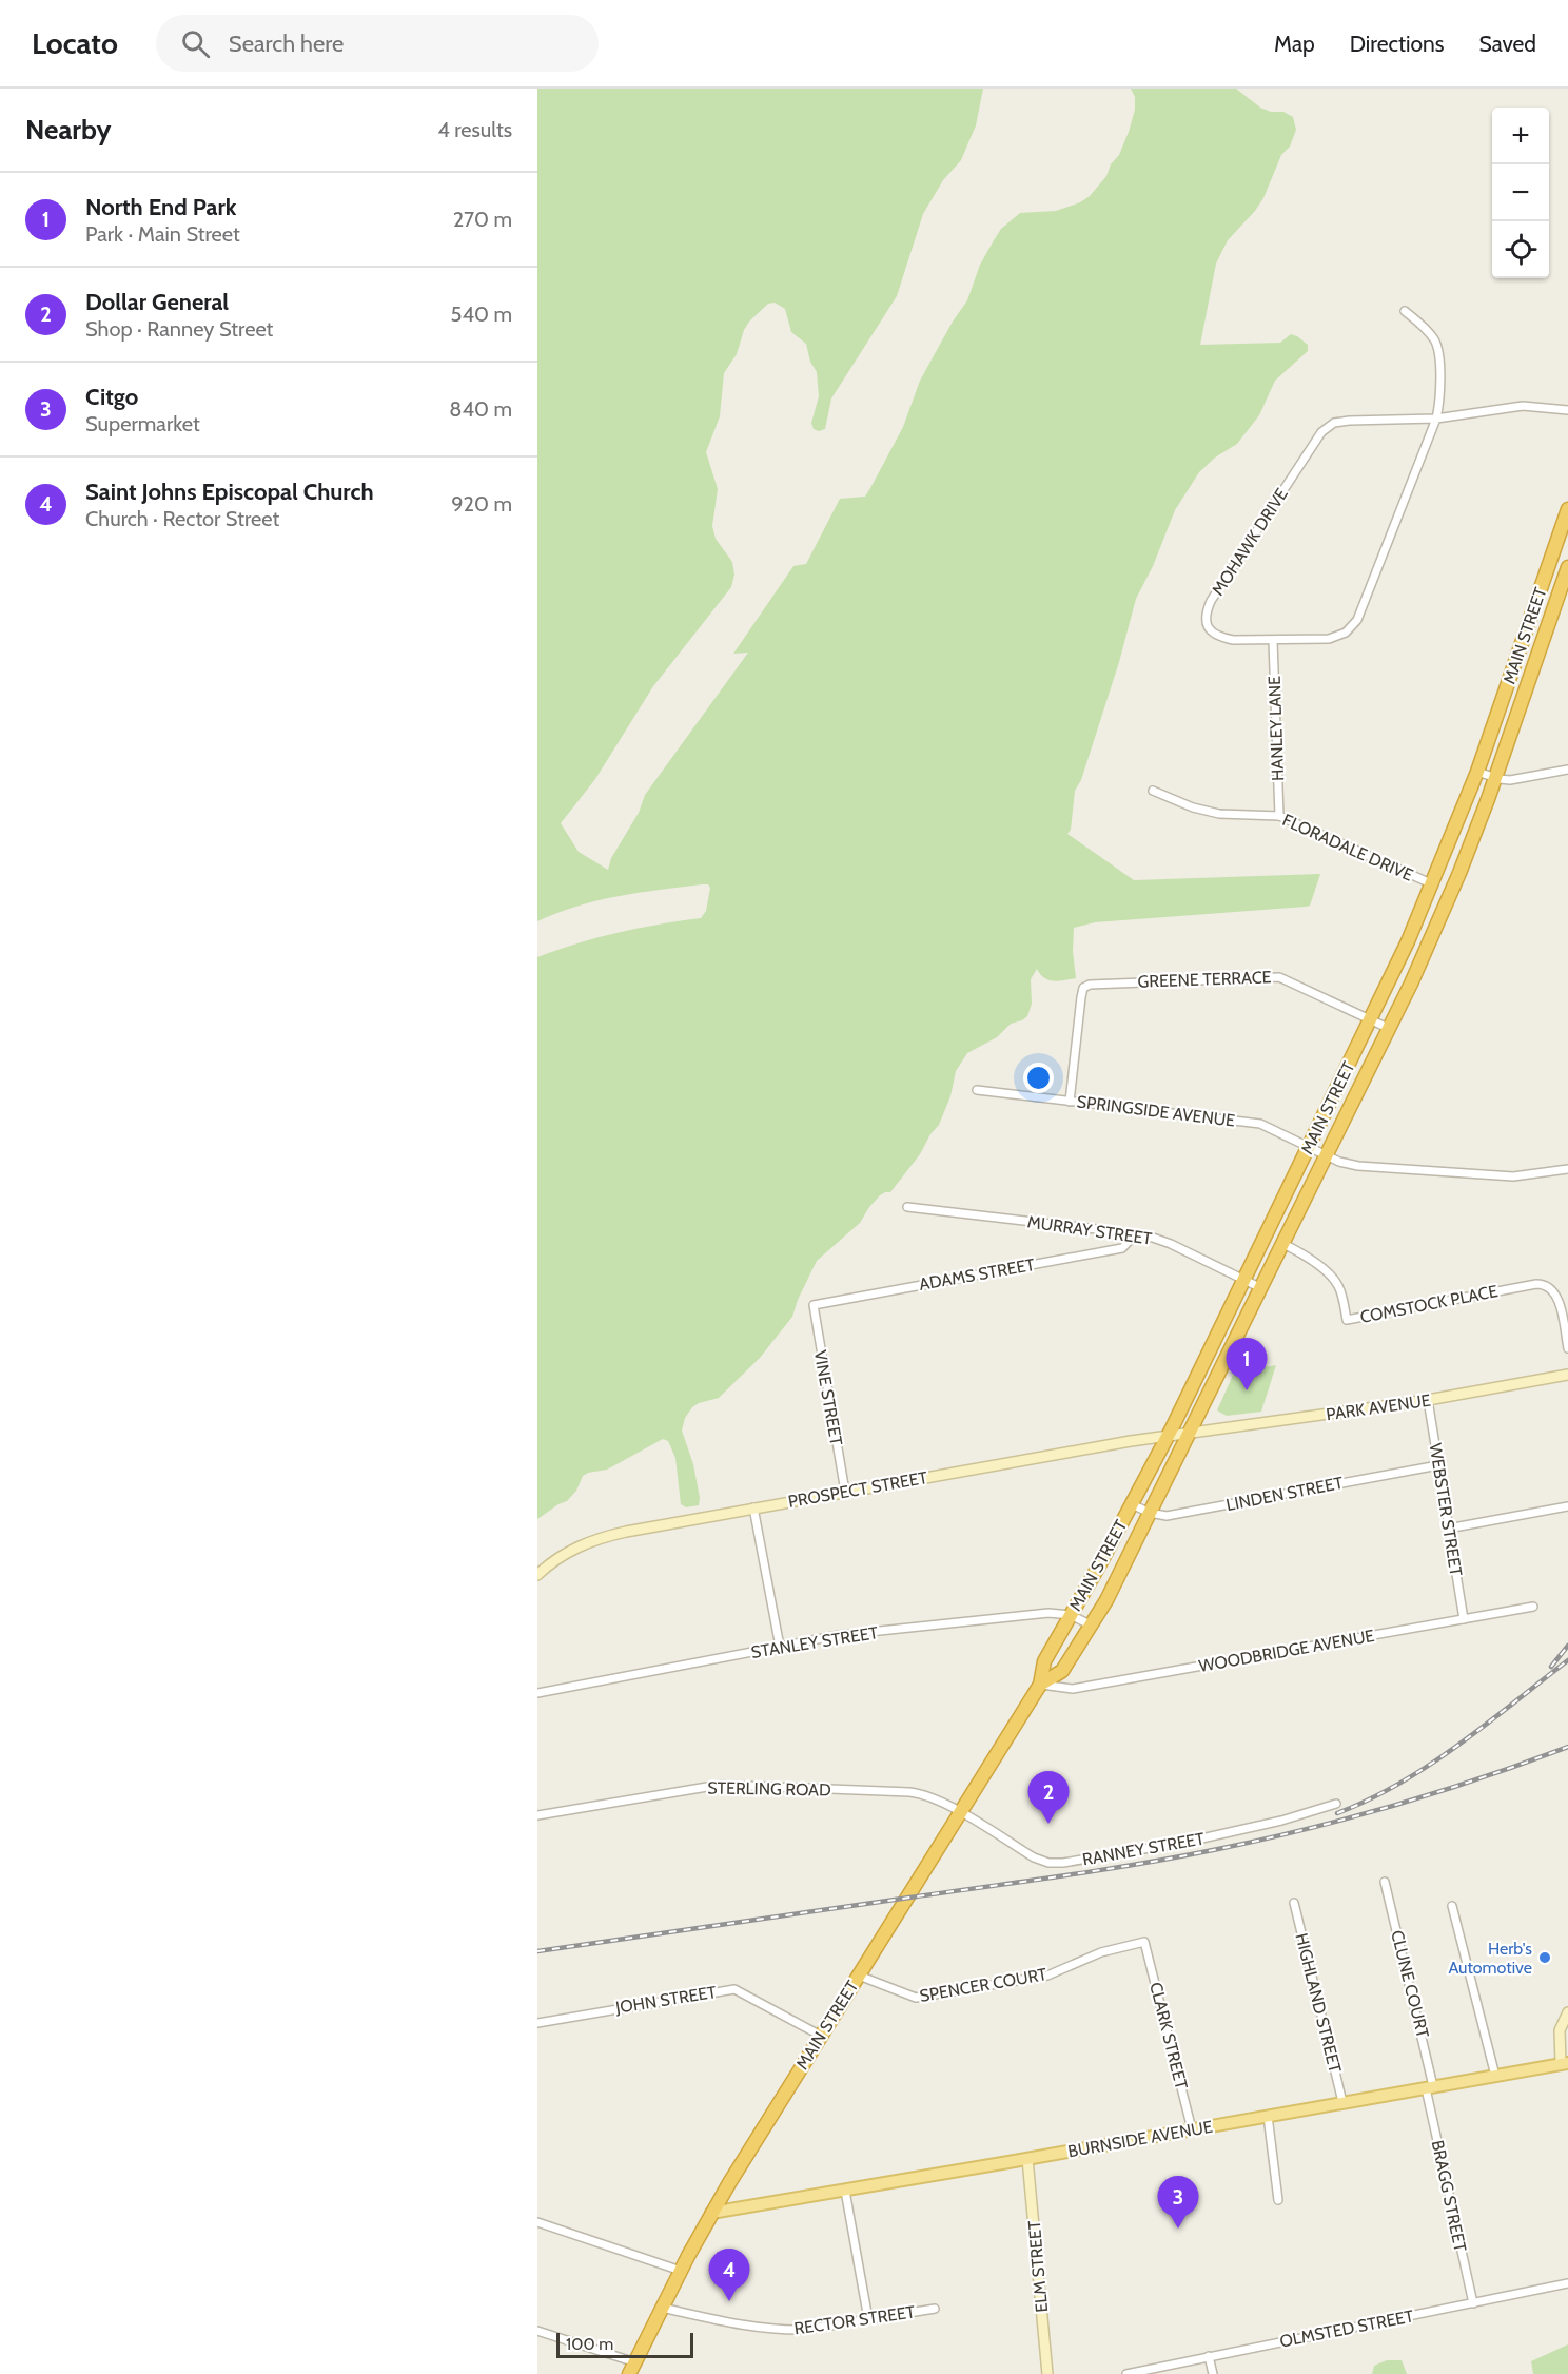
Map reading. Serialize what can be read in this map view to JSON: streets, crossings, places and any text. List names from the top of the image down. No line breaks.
{"streets":{"highway":["MAIN STREET"],"main road":["PARK AVENUE","PROSPECT STREET","BURNSIDE AVENUE","ELM STREET"],"street":["MOHAWK DRIVE","HANLEY LANE","FLORADALE DRIVE","GREENE TERRACE","SPRINGSIDE AVENUE","MURRAY STREET","ADAMS STREET","COMSTOCK PLACE","VINE STREET","LINDEN STREET","WEBSTER STREET","STANLEY STREET","WOODBRIDGE AVENUE","STERLING ROAD","RANNEY STREET","CLUNE COURT","SPENCER COURT","JOHN STREET","HIGHLAND STREET","CLARK STREET","BRAGG STREET","RECTOR STREET","OLMSTED STREET"]},"crossings":[["MOHAWK DRIVE","HANLEY LANE"],["MAIN STREET","FLORADALE DRIVE"],["MAIN STREET","GREENE TERRACE"],["MAIN STREET","SPRINGSIDE AVENUE"],["MAIN STREET","MURRAY STREET"],["MAIN STREET","COMSTOCK PLACE"],["MAIN STREET","PARK AVENUE"],["MAIN STREET","PROSPECT STREET"],["MAIN STREET","LINDEN STREET"],["MAIN STREET","STANLEY STREET"],["MAIN STREET","WOODBRIDGE AVENUE"],["MAIN STREET","STERLING ROAD"],["MAIN STREET","RANNEY STREET"],["MAIN STREET","SPENCER COURT"],["MAIN STREET","JOHN STREET"],["MAIN STREET","BURNSIDE AVENUE"],["MAIN STREET","RECTOR STREET"],["HANLEY LANE","FLORADALE DRIVE"],["GREENE TERRACE","SPRINGSIDE AVENUE"],["MURRAY STREET","ADAMS STREET"],["ADAMS STREET","VINE STREET"],["VINE STREET","PROSPECT STREET"],["PARK AVENUE","PROSPECT STREET"],["PARK AVENUE","WEBSTER STREET"],["LINDEN STREET","WEBSTER STREET"],["WEBSTER STREET","WOODBRIDGE AVENUE"],["STERLING ROAD","RANNEY STREET"],["CLUNE COURT","BURNSIDE AVENUE"],["CLUNE COURT","BRAGG STREET"],["SPENCER COURT","CLARK STREET"],["HIGHLAND STREET","BURNSIDE AVENUE"],["CLARK STREET","BURNSIDE AVENUE"],["BURNSIDE AVENUE","BRAGG STREET"],["BURNSIDE AVENUE","ELM STREET"],["BRAGG STREET","OLMSTED STREET"]],"places":["Herb's Automotive"],"scale_bar":"100 m","page":{"header":"Locato","search":"Search here","nav":["Map","Directions","Saved"],"heading":["Nearby","4 results"],"map_buttons":["+","−"],"list":[{"mark":"1","name":"North End Park","note":"Park · Main Street","value":"270 m"},{"mark":"2","name":"Dollar General","note":"Shop · Ranney Street","value":"540 m"},{"mark":"3","name":"Citgo","note":"Supermarket","value":"840 m"},{"mark":"4","name":"Saint Johns Episcopal Church","note":"Church · Rector Street","value":"920 m"}],"pins":["1","2","3","4"],"scale":"100 m"}}
